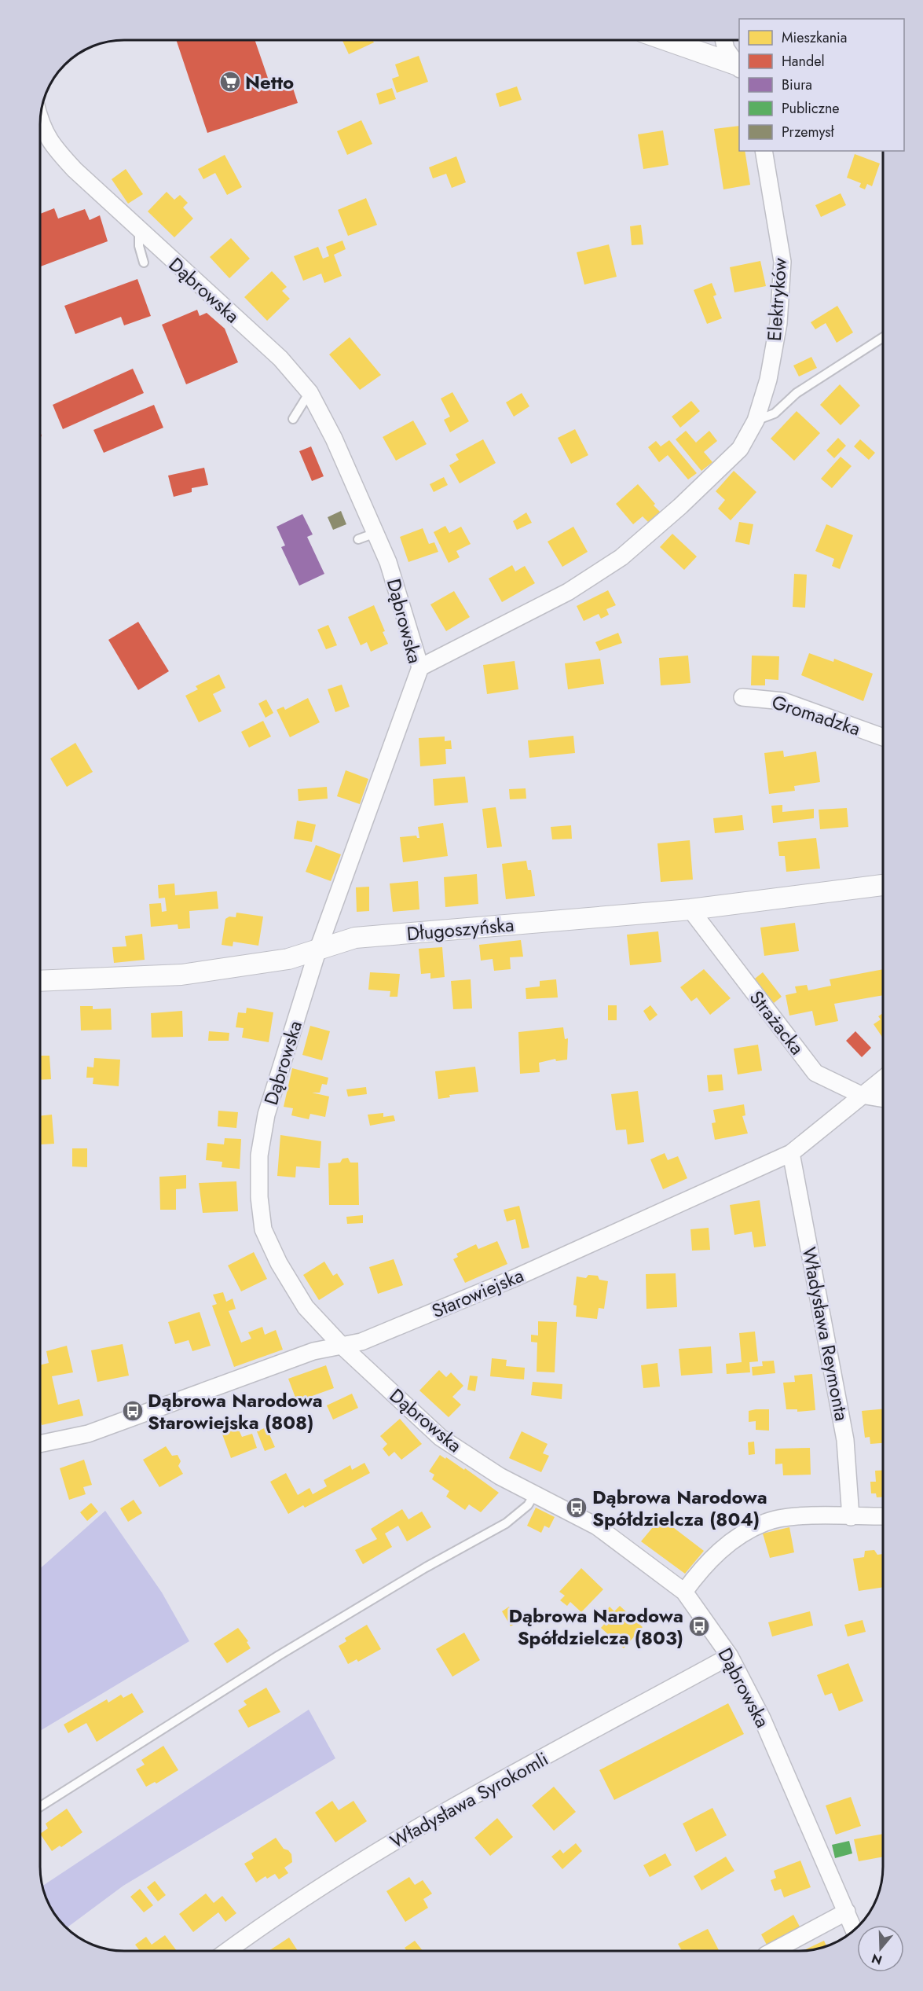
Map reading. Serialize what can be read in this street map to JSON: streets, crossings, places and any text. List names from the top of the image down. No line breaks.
{"streets":{"street":["Dąbrowska","Elektryków","Gromadzka","Długoszyńska","Strażacka","Starowiejska","Władysława Reymonta","Władysława Syrokomli"]},"crossings":[["Dąbrowska","Elektryków"],["Dąbrowska","Długoszyńska"],["Dąbrowska","Starowiejska"],["Dąbrowska","Władysława Syrokomli"],["Długoszyńska","Strażacka"],["Strażacka","Starowiejska"],["Starowiejska","Władysława Reymonta"]],"places":{"supermarket":["Netto"],"bus stop":["Dąbrowa Narodowa Starowiejska (808)","Dąbrowa Narodowa Spółdzielcza (804)","Dąbrowa Narodowa Spółdzielcza (803)"]},"legend":["Mieszkania","Handel","Biura","Publiczne","Przemysł"],"north":"bottom"}
